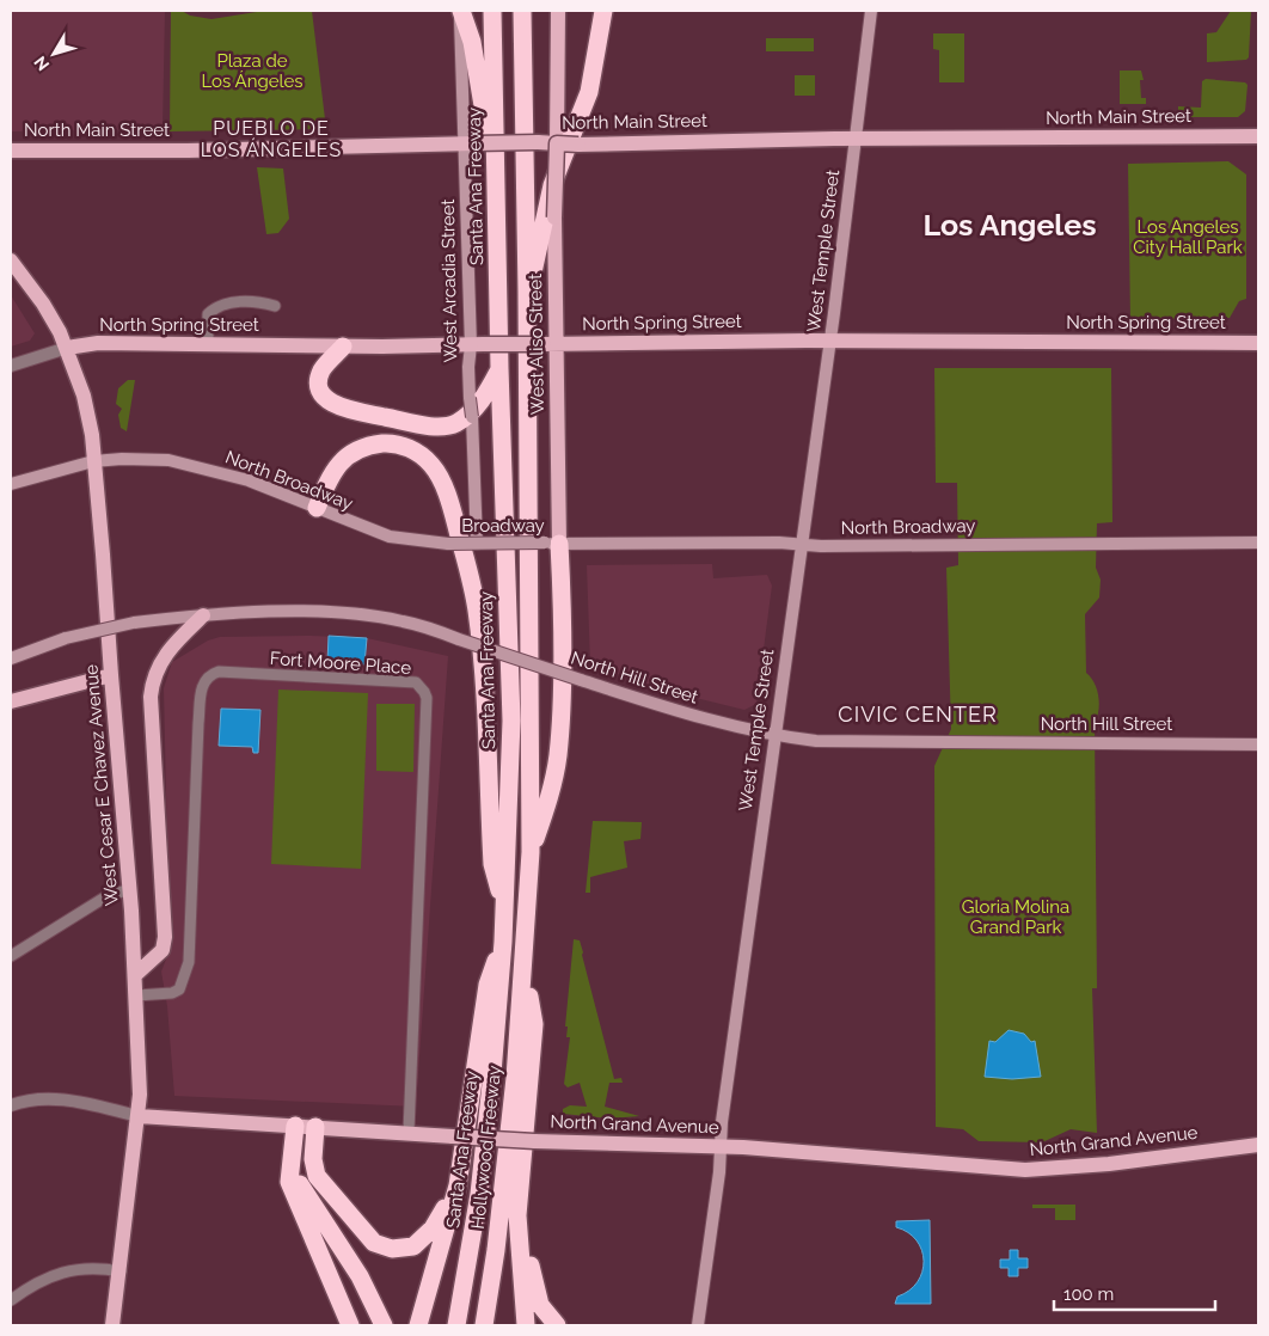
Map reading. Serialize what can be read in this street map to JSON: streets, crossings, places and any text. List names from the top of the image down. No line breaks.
{"streets":{"highway":["Santa Ana Freeway","Hollywood Freeway"],"main road":["North Main Street","West Temple Street","West Arcadia Street","North Spring Street","West Aliso Street","North Broadway","Broadway","North Hill Street","West Cesar E Chavez Avenue","North Grand Avenue"],"street":["Fort Moore Place"]},"crossings":[["North Main Street","West Temple Street"],["North Main Street","West Arcadia Street"],["North Main Street","West Aliso Street"],["West Temple Street","North Spring Street"],["West Temple Street","North Broadway"],["West Temple Street","North Hill Street"],["West Temple Street","North Grand Avenue"],["West Arcadia Street","North Spring Street"],["West Arcadia Street","Broadway"],["North Spring Street","West Aliso Street"],["North Spring Street","West Cesar E Chavez Avenue"],["West Aliso Street","North Broadway"],["West Aliso Street","Broadway"],["North Broadway","Broadway"],["North Broadway","West Cesar E Chavez Avenue"],["Fort Moore Place","West Cesar E Chavez Avenue"],["Fort Moore Place","North Grand Avenue"],["West Cesar E Chavez Avenue","North Grand Avenue"]],"districts":["PUEBLO DE LOS ÁNGELES","Los Angeles","CIVIC CENTER"],"parks":["Plaza de Los Ángeles","Los Angeles City Hall Park","Gloria Molina Grand Park"],"scale_bar":"100 m","north":"bottom left"}
